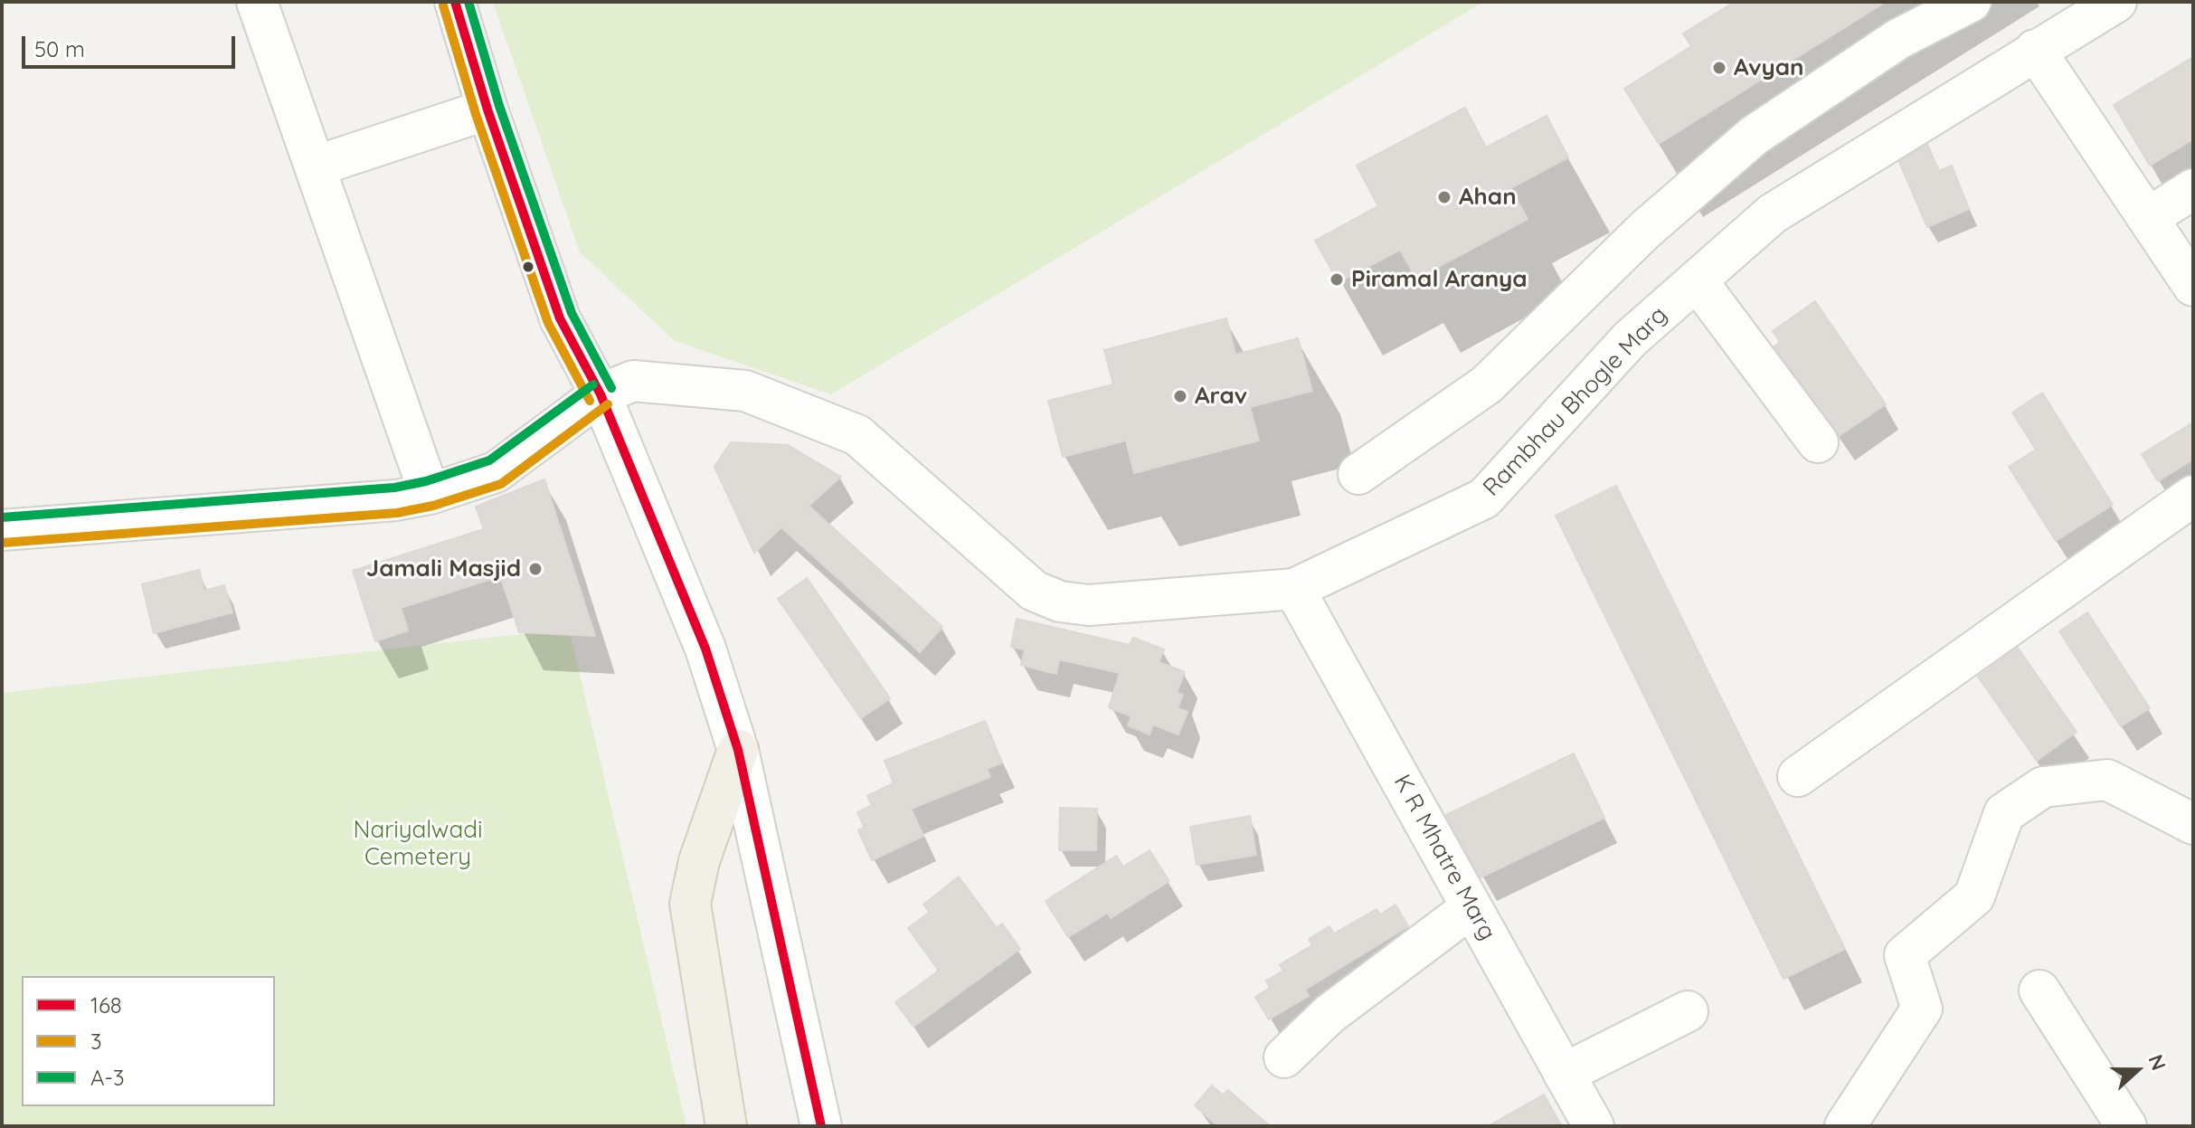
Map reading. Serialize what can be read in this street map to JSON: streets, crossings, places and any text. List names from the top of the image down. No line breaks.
{"streets":{"street":["Rambhau Bhogle Marg","K R Mhatre Marg"]},"crossings":[["Rambhau Bhogle Marg","K R Mhatre Marg"]],"parks":["Nariyalwadi Cemetery"],"places":["Avyan","Ahan","Piramal Aranya","Arav","Jamali Masjid"],"lines":["transit line 168","transit line A-3","transit line 3"],"legend":["168","3","A-3"],"scale_bar":"50 m","north":"right"}
